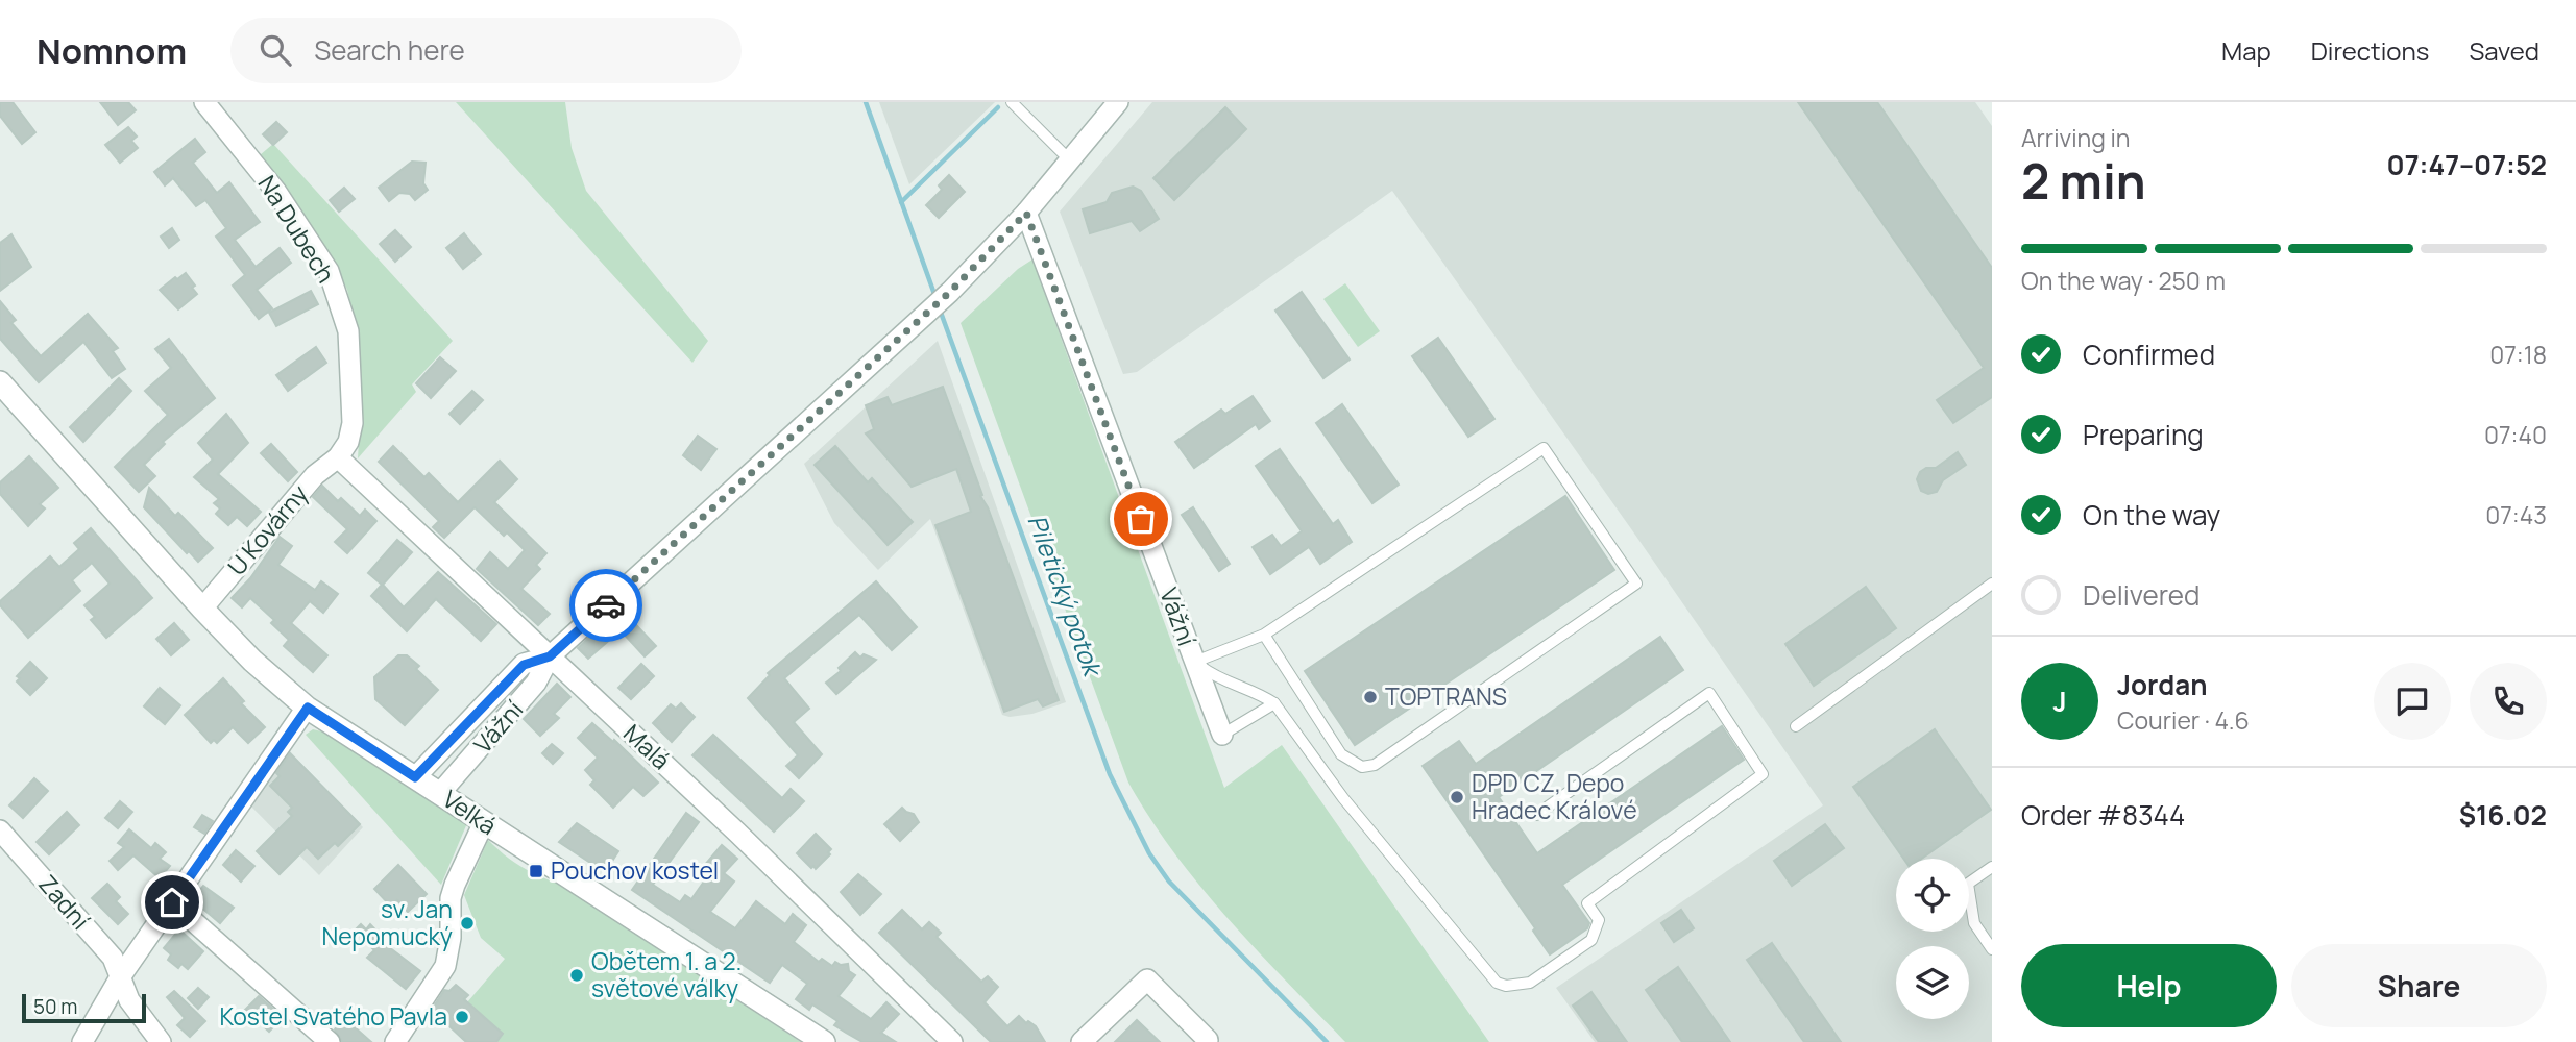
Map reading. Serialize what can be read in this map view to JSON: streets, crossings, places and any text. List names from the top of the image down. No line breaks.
{"streets":{"street":["Na Dubech","U Kovárny","Vážní","Malá","Velká","Zadní"]},"crossings":[["Na Dubech","U Kovárny"],["Na Dubech","Malá"],["U Kovárny","Malá"],["U Kovárny","Velká"],["Vážní","Malá"],["Vážní","Velká"]],"water":["Piletický potok"],"places":{"other":["TOPTRANS","DPD CZ, Depo Hradec Králové","sv. Jan Nepomucký","Obětem 1. a 2. světové války","Kostel Svatého Pavla"],"transit":["Pouchov kostel"]},"scale_bar":"50 m","page":{"header":"Nomnom","search":"Search here","nav":["Map","Directions","Saved"],"heading":["2 min","Arriving in","07:47–07:52"],"panel":["Jordan","Courier · 4.6","Order #8344","$16.02"],"bar":"On the way · 250 m","list":[["Confirmed","07:18"],["Preparing","07:40"],["On the way","07:43"],"Delivered"],"round":"J","buttons":["Help","Share"],"scale":"50 m"}}
